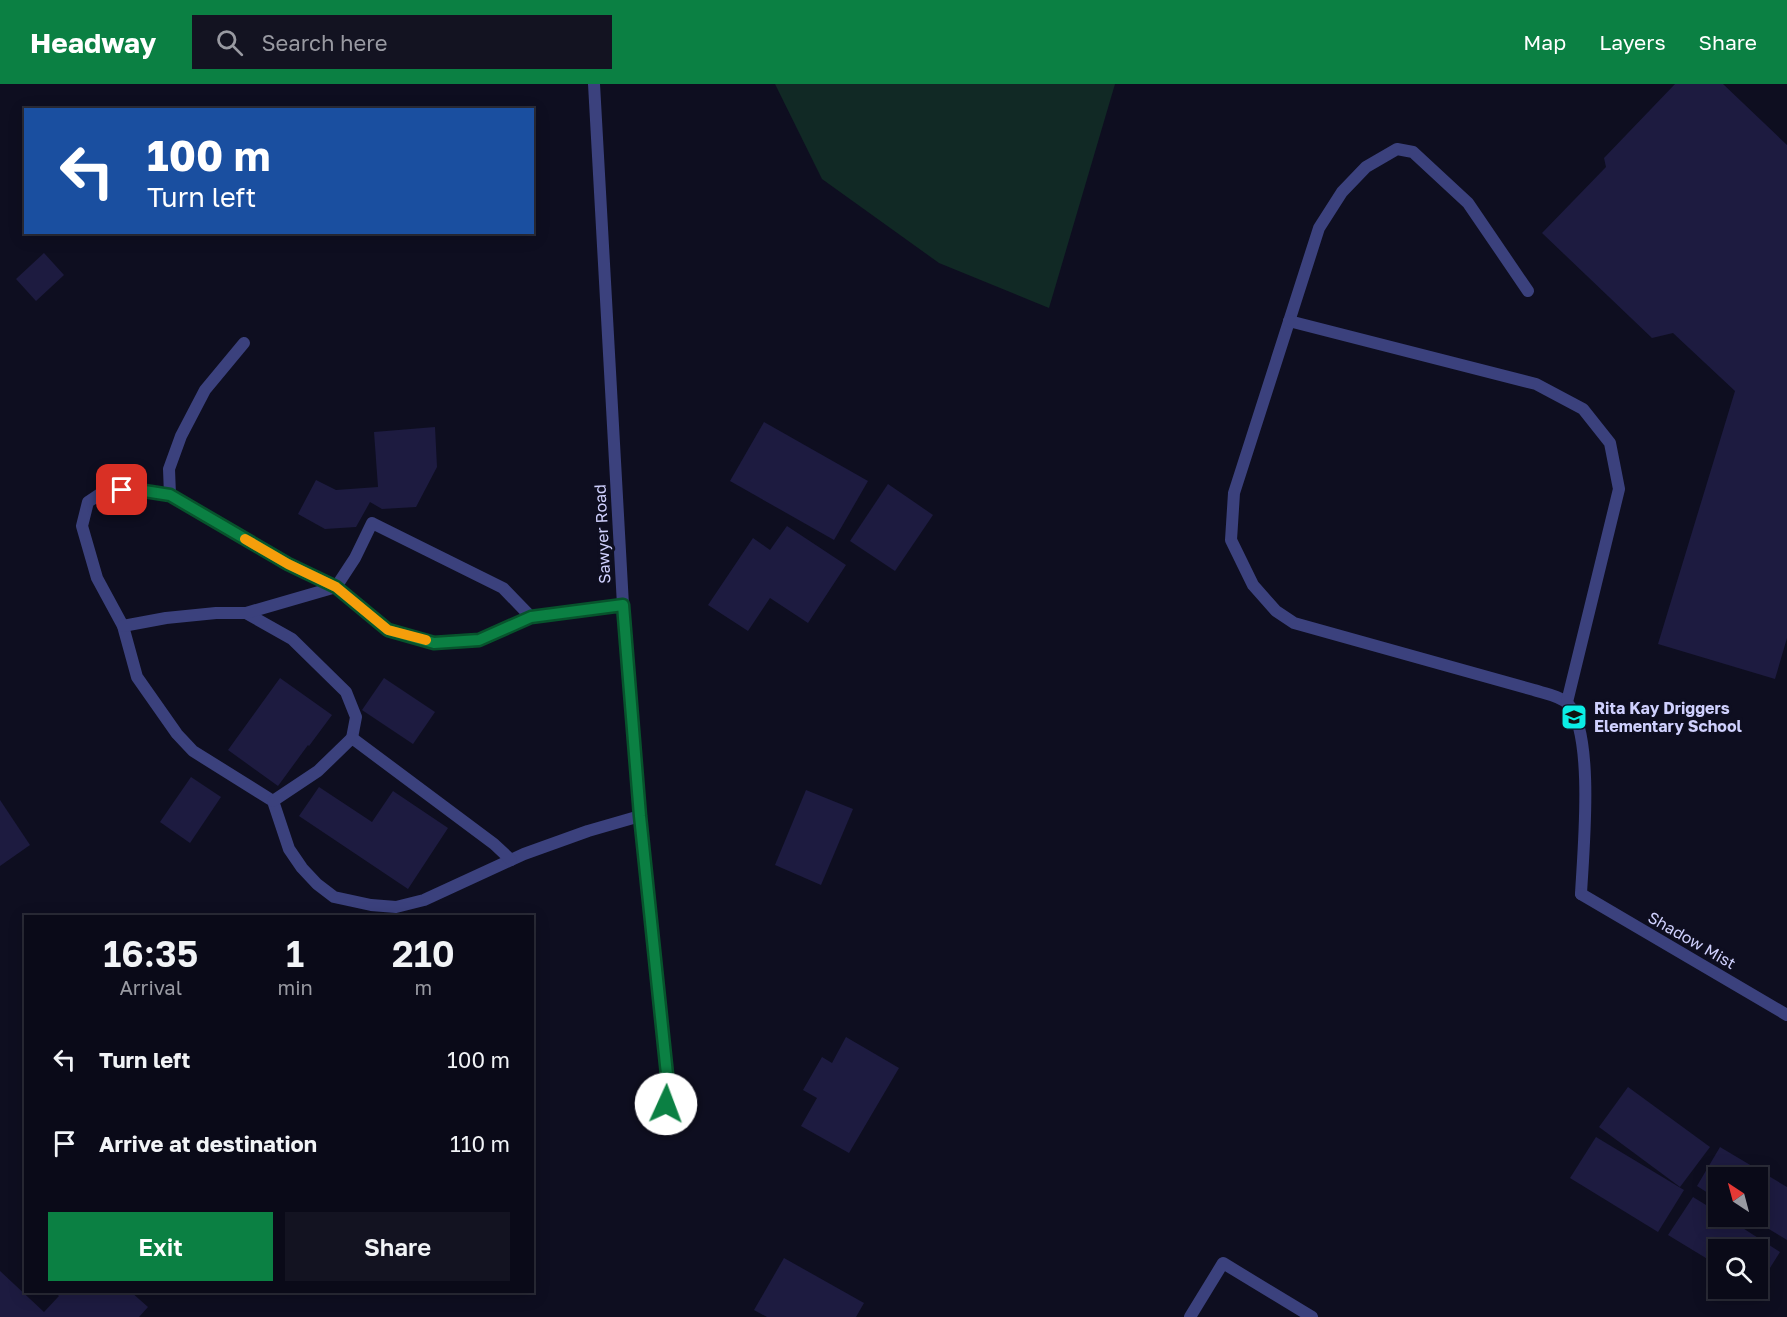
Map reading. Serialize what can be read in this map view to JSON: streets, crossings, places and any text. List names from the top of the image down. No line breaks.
{"streets":{"street":["Sawyer Road","Shadow Mist"]},"places":{"school or university":["Rita Kay Driggers Elementary School"]},"north":"top left","page":{"header":"Headway","search":"Search here","nav":["Map","Layers","Share"],"turn":["100 m","Turn left"],"eta":["16:35","Arrival","1","min","210","m"],"list":[{"name":"Turn left","value":"100 m"},{"name":"Arrive at destination","value":"110 m"}],"buttons":["Exit","Share"]}}
